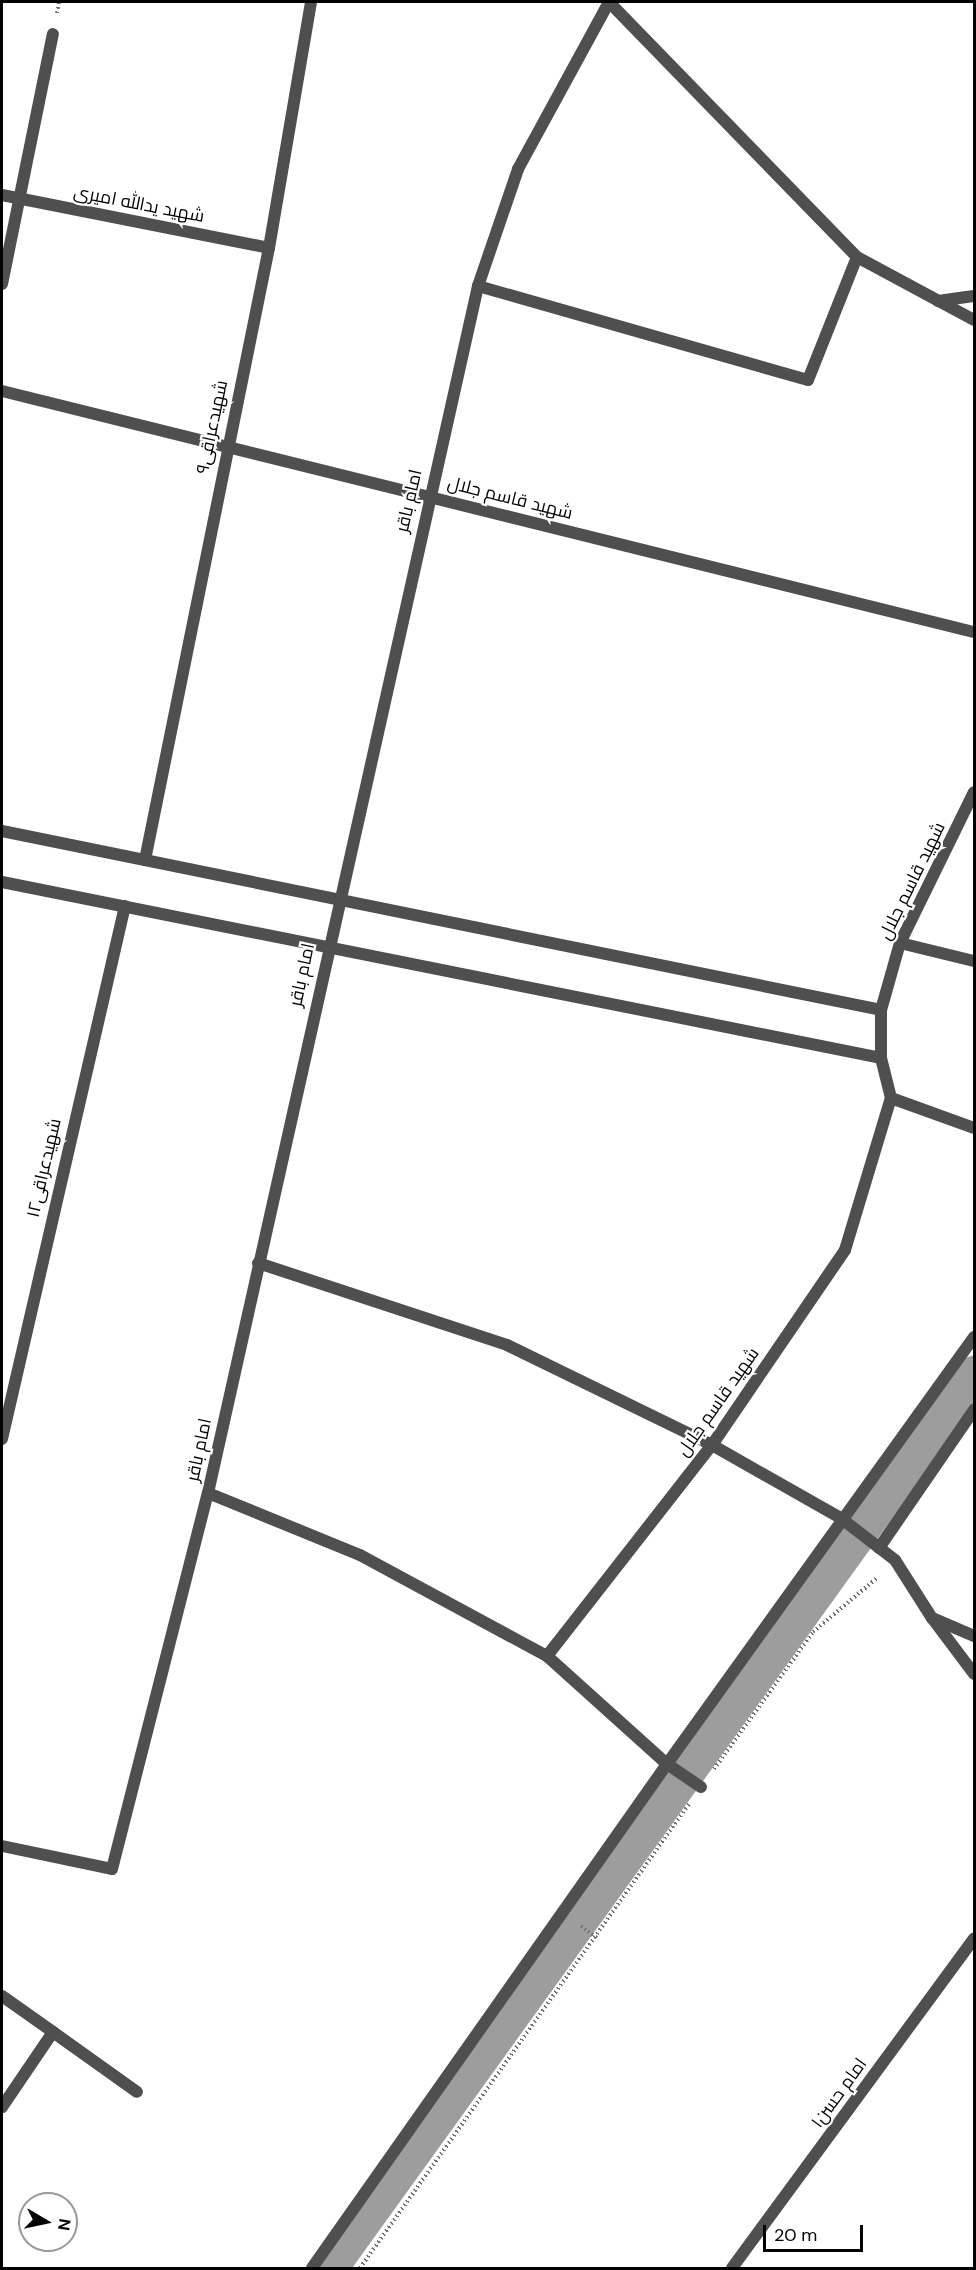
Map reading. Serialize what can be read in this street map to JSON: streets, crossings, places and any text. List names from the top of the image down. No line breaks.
{"streets":{"street":["شهید یدالله امیری","شهیدعراقی۹","شهید قاسم جلال","امام باقر","شهیدعراقی۱۲","امام حسن۱"]},"crossings":[["شهید یدالله امیری","شهیدعراقی۹"],["شهیدعراقی۹","شهید قاسم جلال"],["شهید قاسم جلال","امام باقر"]],"scale_bar":"20 m","north":"right"}
